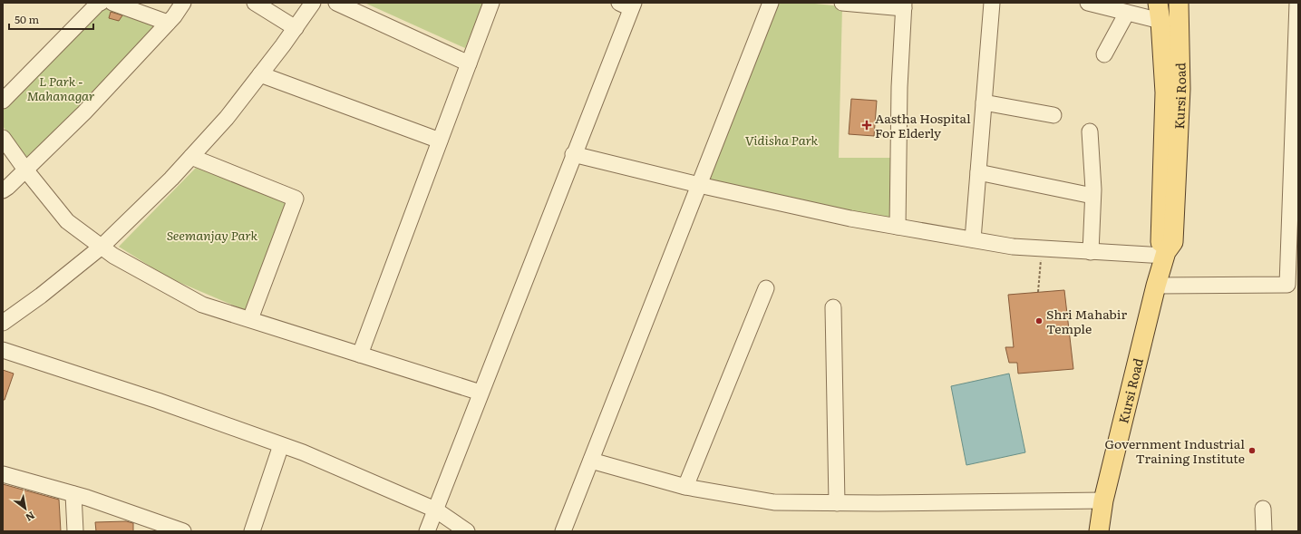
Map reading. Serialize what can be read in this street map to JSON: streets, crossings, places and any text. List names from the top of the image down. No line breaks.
{"streets":{"main road":["Kursi Road"]},"parks":["L Park - Mahanagar","Vidisha Park","Seemanjay Park"],"places":{"health":["Aastha Hospital For Elderly"],"other":["Shri Mahabir Temple","Government Industrial Training Institute"]},"scale_bar":"50 m","north":"bottom right"}
